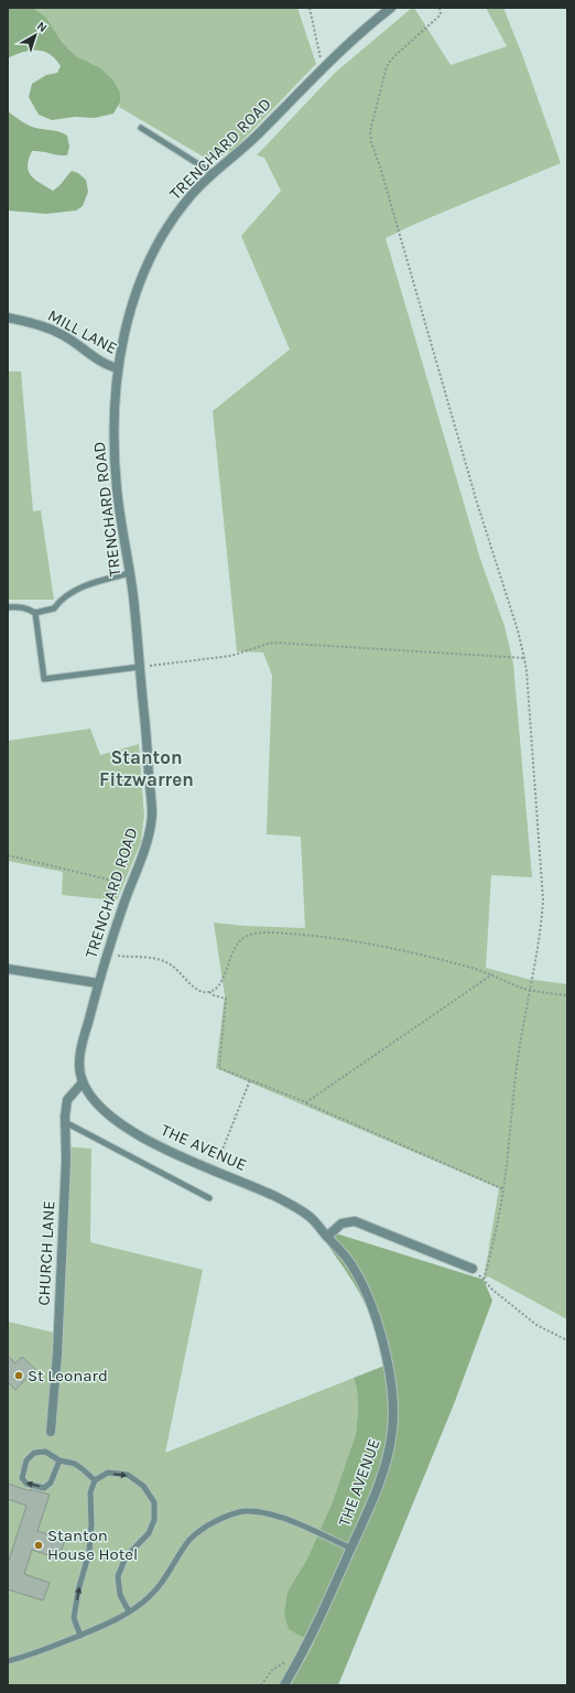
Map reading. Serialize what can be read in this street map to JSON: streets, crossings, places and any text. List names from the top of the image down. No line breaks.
{"streets":{"street":["TRENCHARD ROAD","MILL LANE","THE AVENUE","CHURCH LANE"]},"crossings":[["TRENCHARD ROAD","MILL LANE"],["TRENCHARD ROAD","THE AVENUE"],["TRENCHARD ROAD","CHURCH LANE"],["THE AVENUE","CHURCH LANE"]],"districts":["Stanton Fitzwarren"],"places":["St Leonard","Stanton House Hotel"],"north":"top right"}
